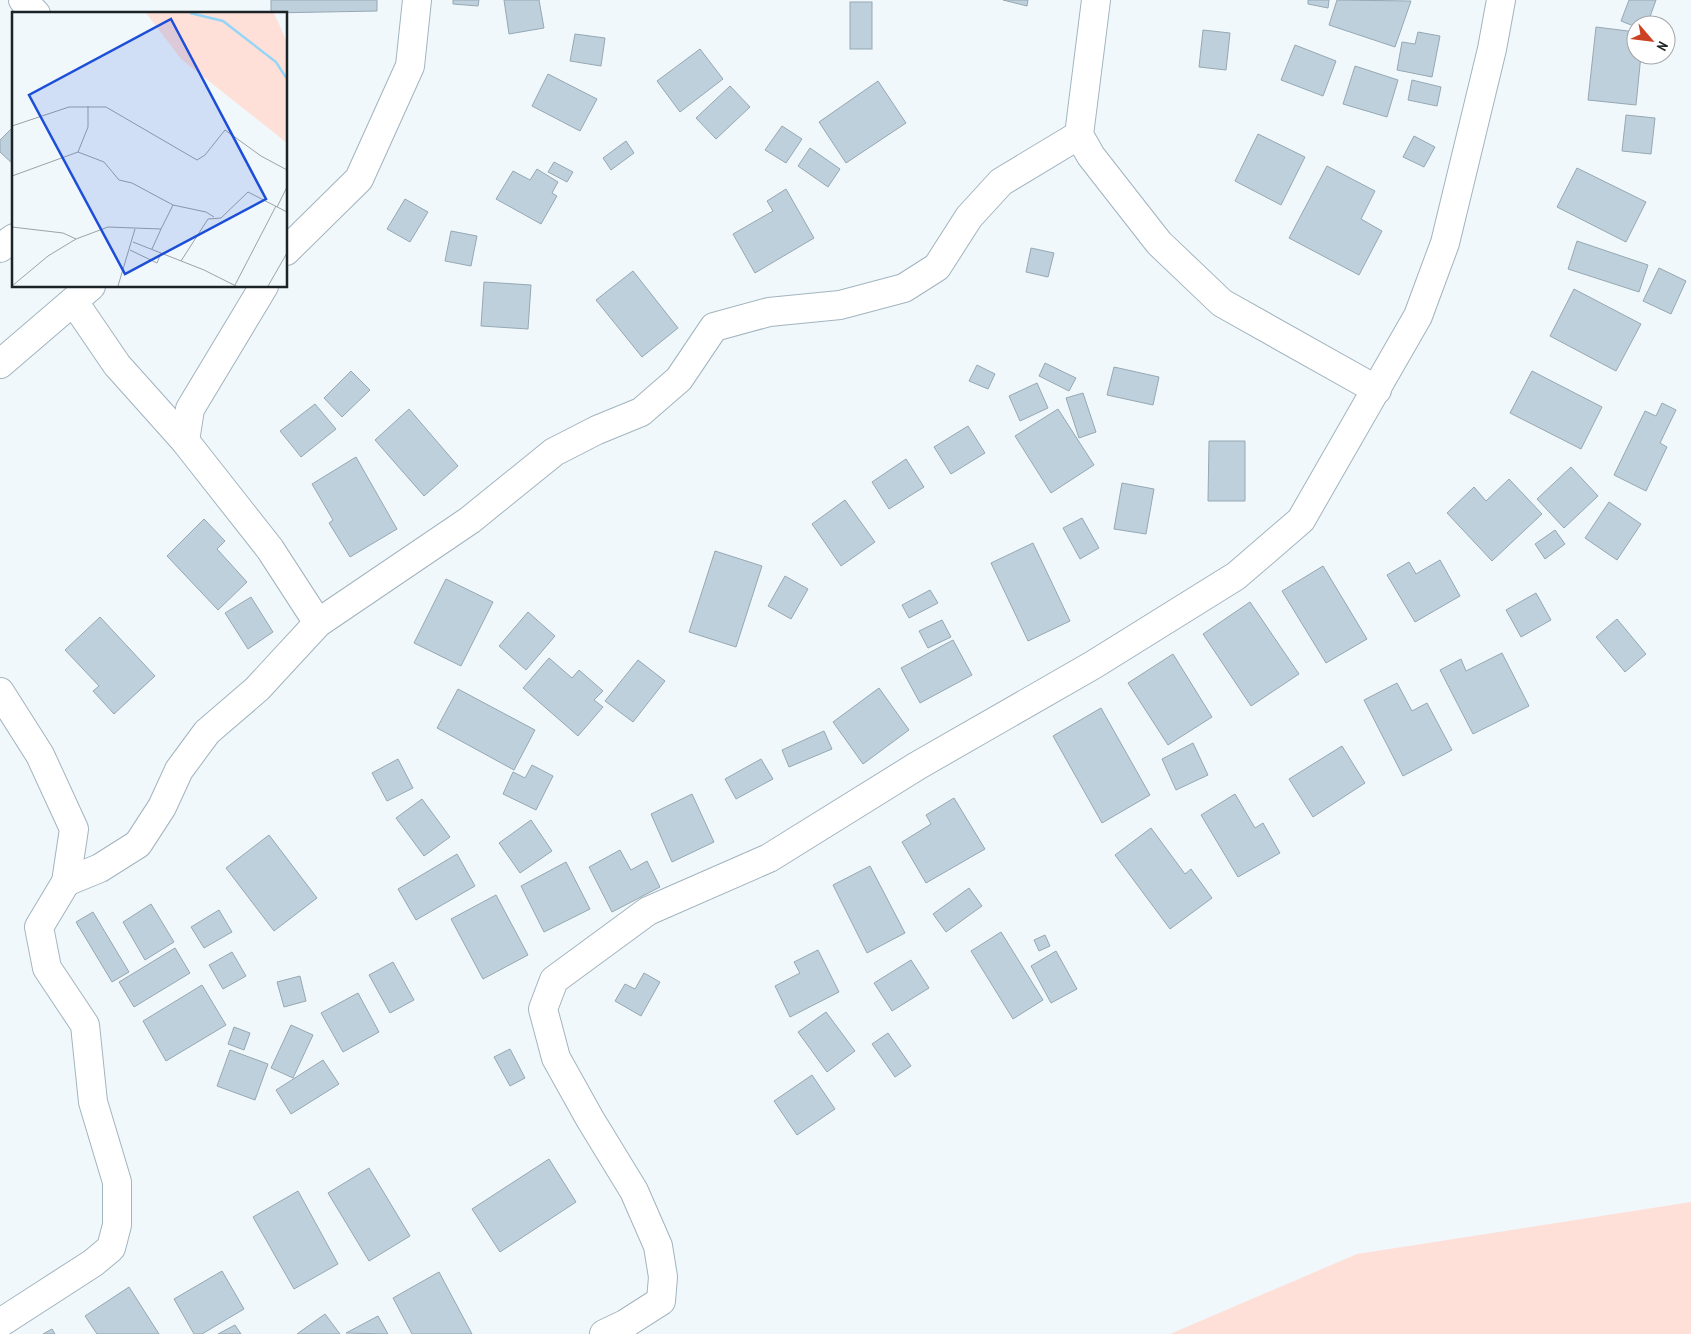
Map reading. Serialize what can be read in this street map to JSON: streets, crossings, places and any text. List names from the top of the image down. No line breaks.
{"north":"bottom right"}
